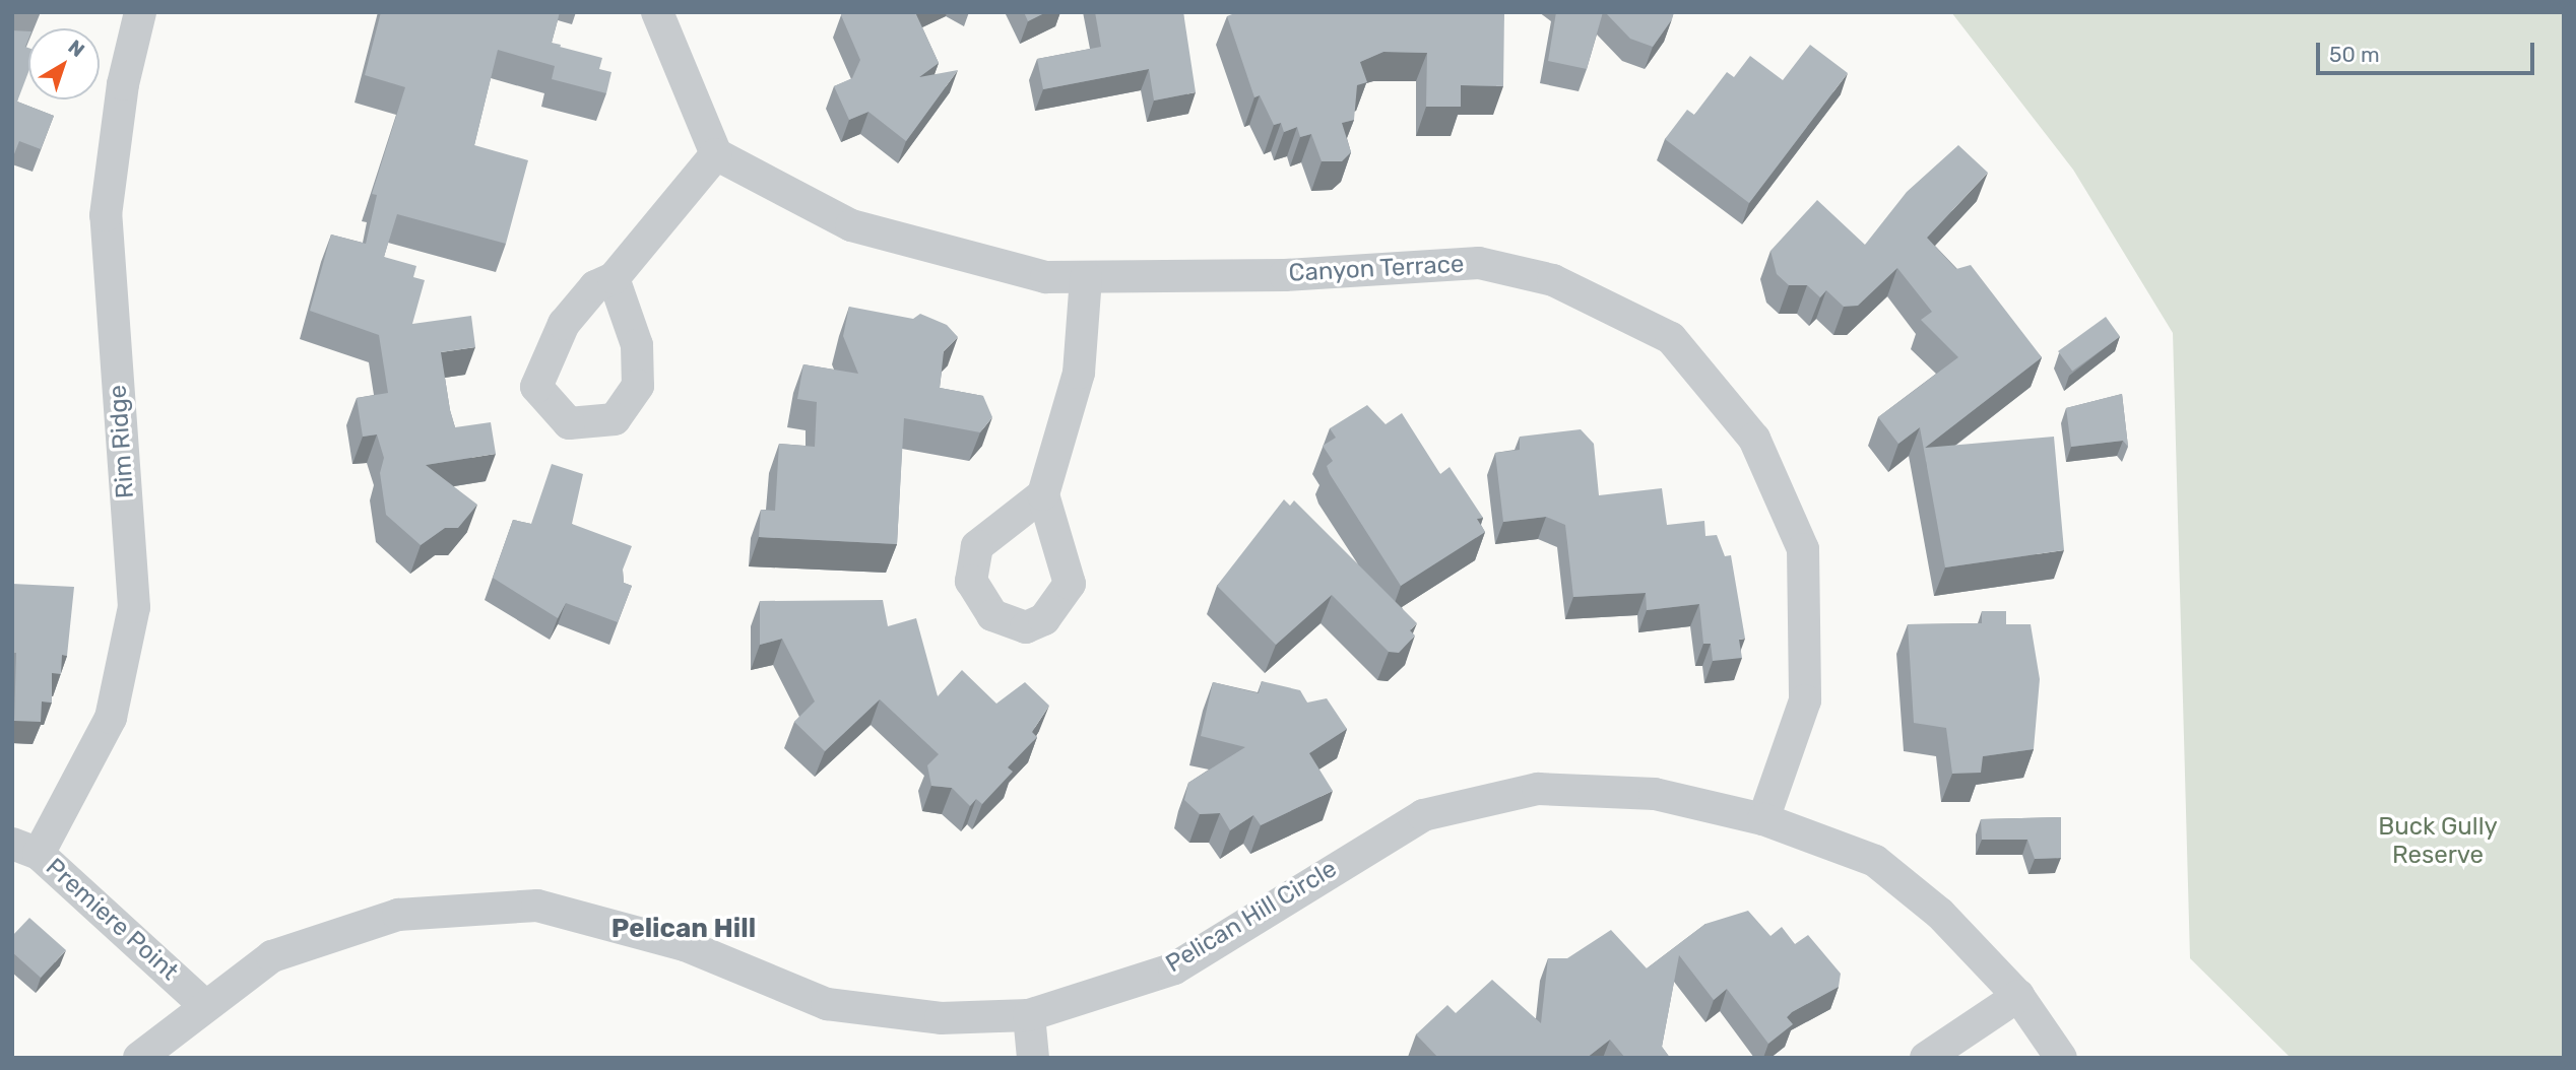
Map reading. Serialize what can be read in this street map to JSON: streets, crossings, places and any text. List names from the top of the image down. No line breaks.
{"streets":{"street":["Canyon Terrace","Rim Ridge","Pelican Hill Circle","Premiere Point"]},"crossings":[["Canyon Terrace","Pelican Hill Circle"],["Rim Ridge","Premiere Point"],["Pelican Hill Circle","Premiere Point"]],"districts":["Pelican Hill"],"parks":["Buck Gully Reserve"],"scale_bar":"50 m","north":"top right"}
